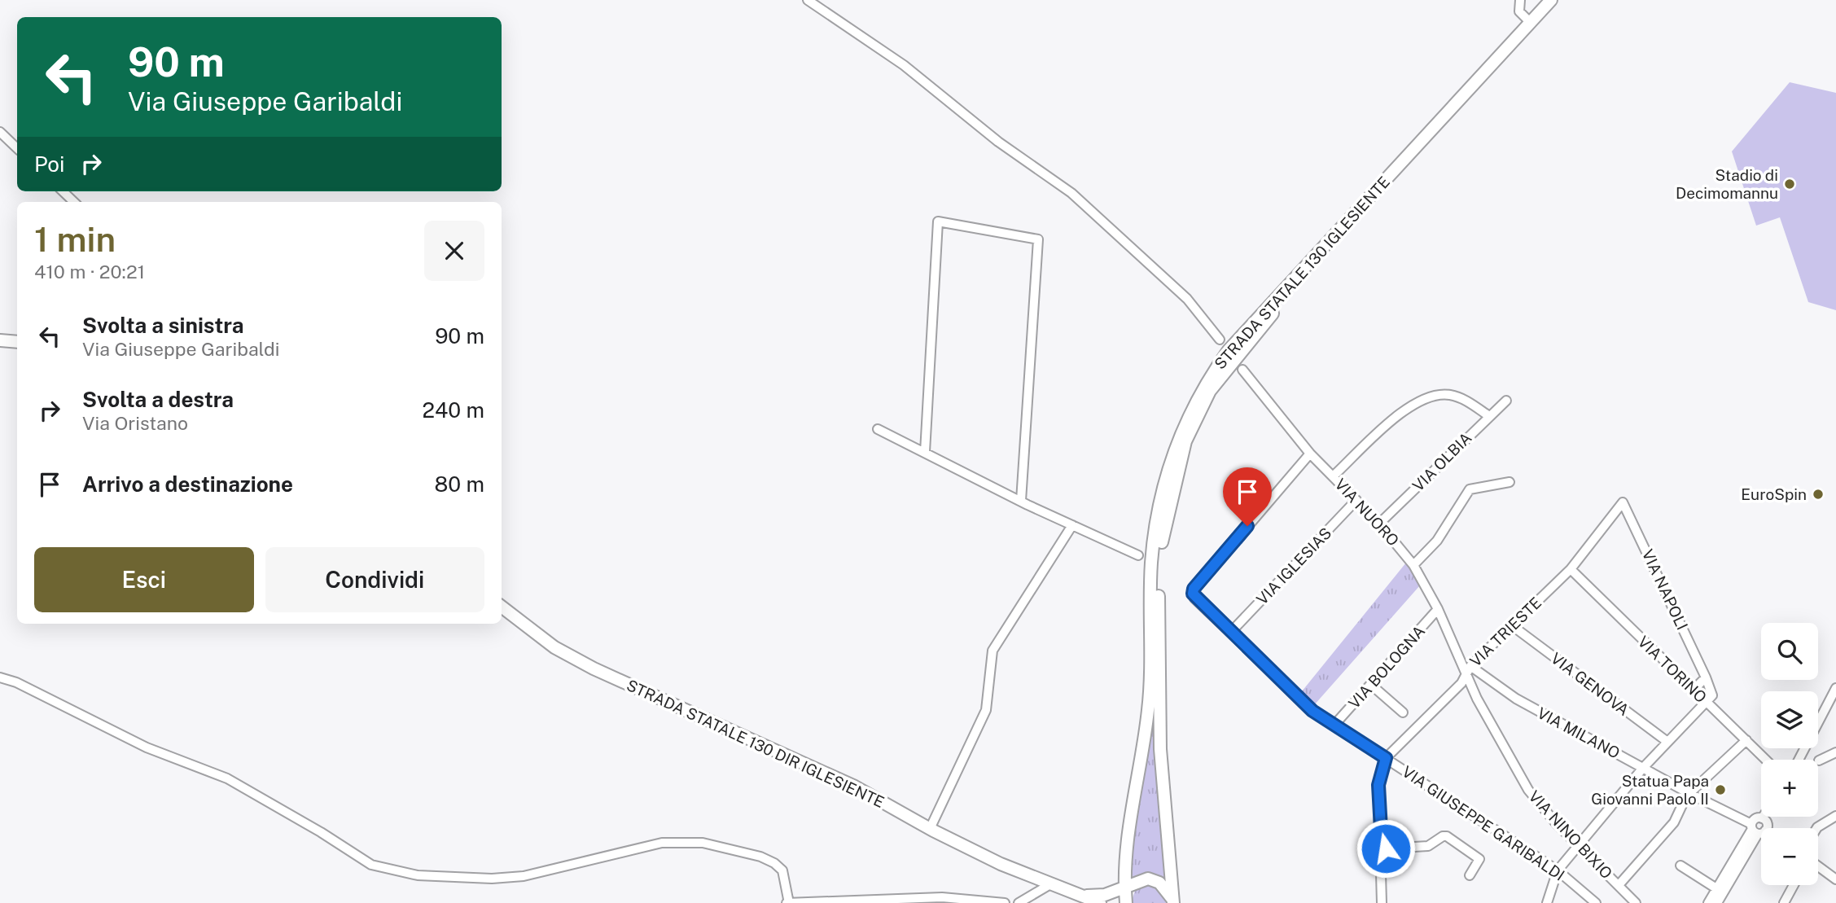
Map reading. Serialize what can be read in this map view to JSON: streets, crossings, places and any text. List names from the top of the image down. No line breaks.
{"streets":{"main road":["STRADA STATALE 130 IGLESIENTE","STRADA STATALE 130 DIR IGLESIENTE"],"street":["VIA OLBIA","VIA NUORO","VIA IGLESIAS","VIA NAPOLI","VIA TRIESTE","VIA BOLOGNA","VIA TORINO","VIA GENOVA","VIA MILANO","VIA GIUSEPPE GARIBALDI","VIA NINO BIXIO"]},"crossings":[["STRADA STATALE 130 IGLESIENTE","STRADA STATALE 130 DIR IGLESIENTE"],["VIA OLBIA","VIA NUORO"],["VIA NUORO","VIA IGLESIAS"],["VIA NUORO","VIA TRIESTE"],["VIA NUORO","VIA BOLOGNA"],["VIA NUORO","VIA MILANO"],["VIA NUORO","VIA GIUSEPPE GARIBALDI"],["VIA NUORO","VIA NINO BIXIO"],["VIA IGLESIAS","VIA GIUSEPPE GARIBALDI"],["VIA NAPOLI","VIA TRIESTE"],["VIA NAPOLI","VIA TORINO"],["VIA TRIESTE","VIA TORINO"],["VIA TRIESTE","VIA GENOVA"],["VIA TRIESTE","VIA MILANO"],["VIA TRIESTE","VIA GIUSEPPE GARIBALDI"],["VIA TRIESTE","VIA NINO BIXIO"],["VIA BOLOGNA","VIA GIUSEPPE GARIBALDI"],["VIA MILANO","VIA NINO BIXIO"]],"places":["Stadio di Decimomannu","EuroSpin","Statua Papa Giovanni Paolo II"],"page":{"turn":["90 m","Via Giuseppe Garibaldi"],"then":"Poi","heading":["1 min","410 m · 20:21"],"list":[{"name":"Svolta a sinistra","note":"Via Giuseppe Garibaldi","value":"90 m"},{"name":"Svolta a destra","note":"Via Oristano","value":"240 m"},{"name":"Arrivo a destinazione","value":"80 m"}],"buttons":["Esci","Condividi"],"map_buttons":["+","−"]}}
